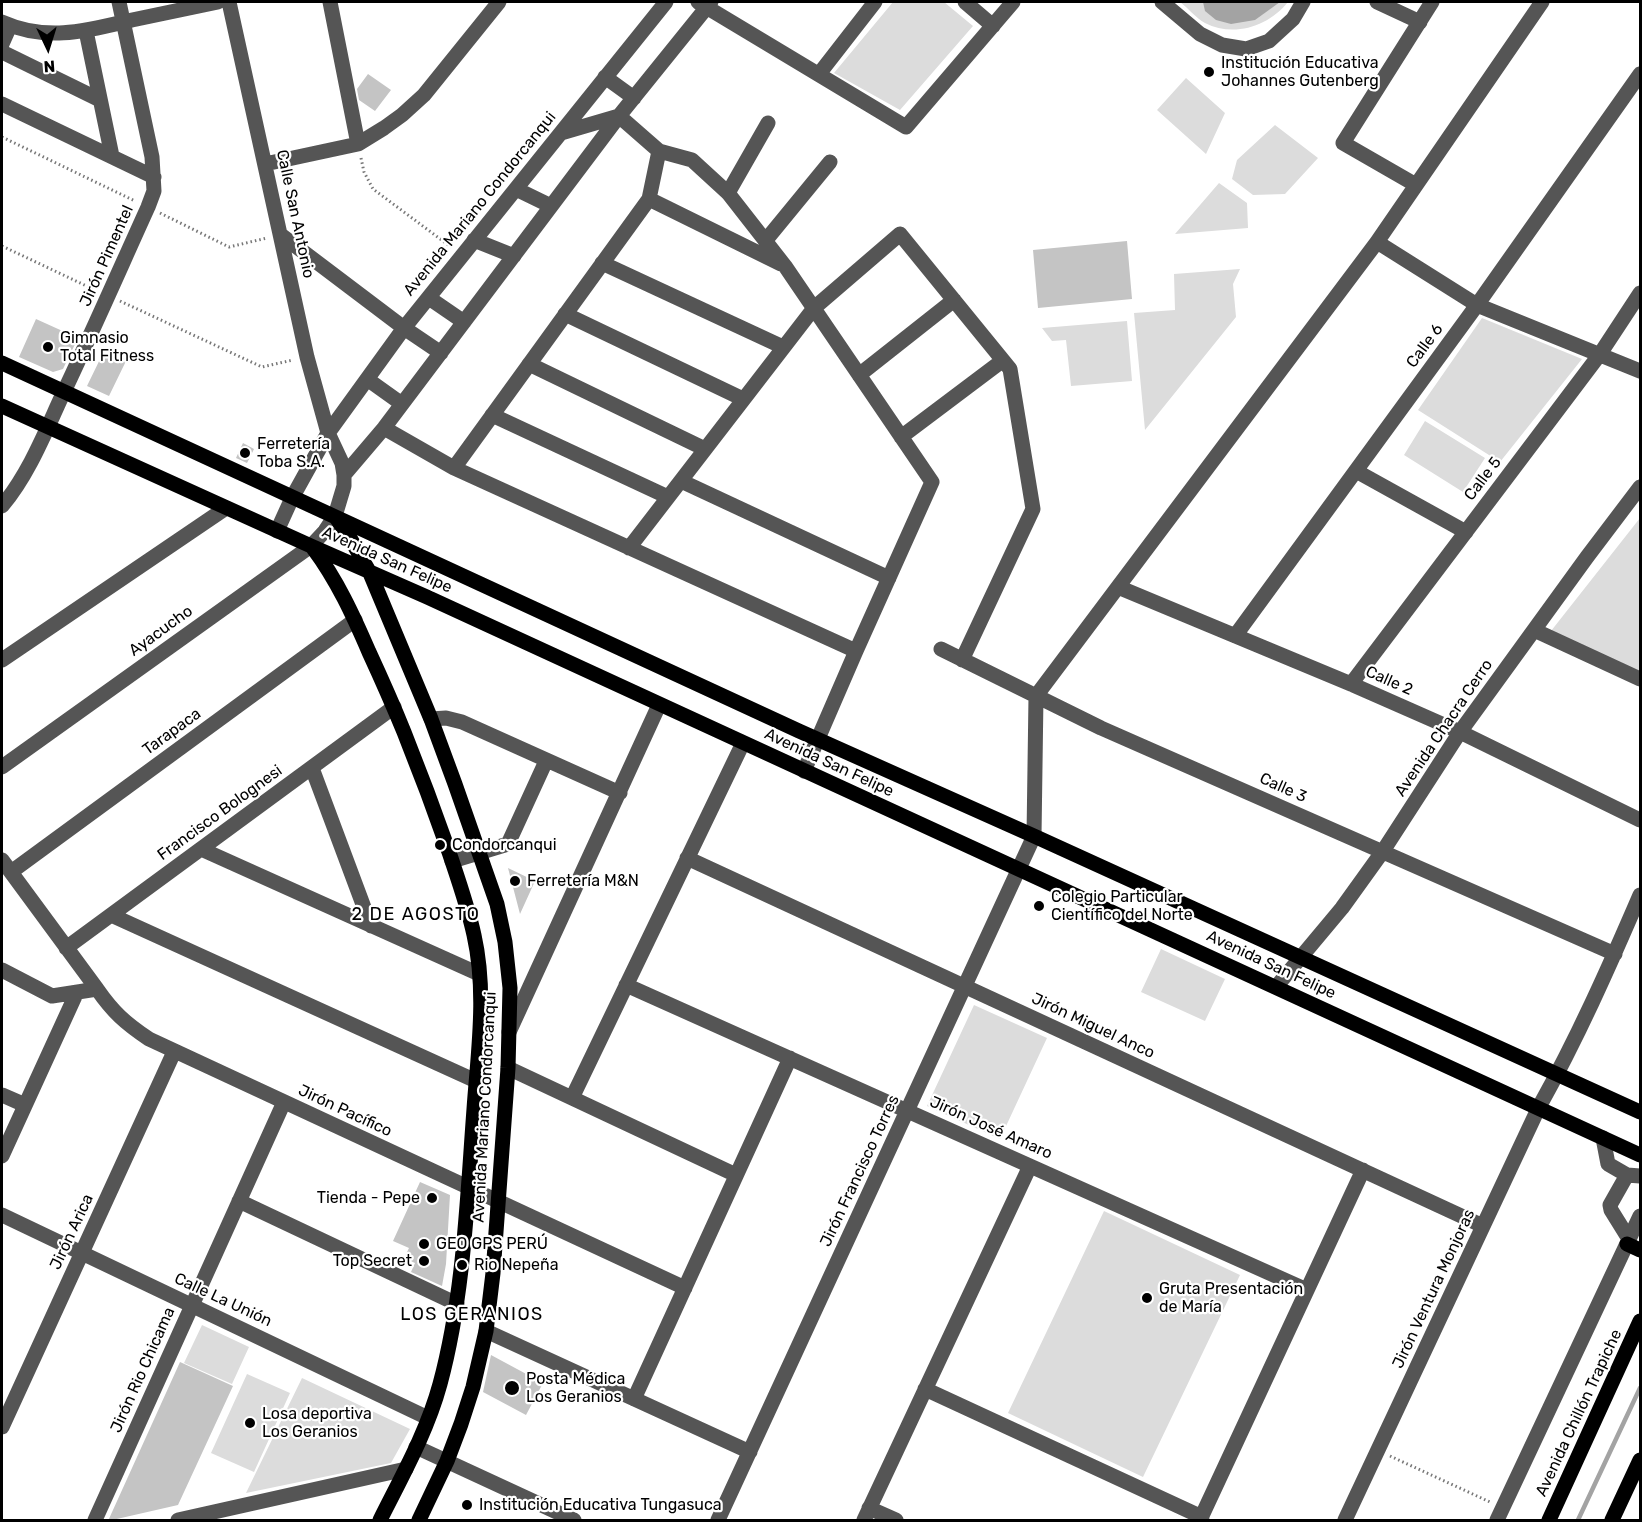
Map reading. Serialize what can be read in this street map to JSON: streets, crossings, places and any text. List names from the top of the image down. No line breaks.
{"streets":{"main road":["Avenida Mariano Condorcanqui","Avenida San Felipe","Avenida Chillón Trapiche"],"street":["Calle San Antonio","Jirón Pimentel","Calle 6","Calle 5","Ayacucho","Calle 2","Avenida Chacra Cerro","Tarapaca","Calle 3","Francisco Bolognesi","Jirón Miguel Anco","Jirón Pacífico","Jirón José Amaro","Jirón Francisco Torres","Jirón Arica","Jirón Ventura Monjoras","Calle La Unión","Jirón Rio Chicama"]},"crossings":[["Avenida Mariano Condorcanqui","Calle San Antonio"],["Avenida Mariano Condorcanqui","Avenida San Felipe"],["Avenida Mariano Condorcanqui","Ayacucho"],["Avenida Mariano Condorcanqui","Tarapaca"],["Avenida Mariano Condorcanqui","Francisco Bolognesi"],["Avenida Mariano Condorcanqui","Jirón Pacífico"],["Avenida Mariano Condorcanqui","Calle La Unión"],["Jirón Pimentel","Avenida San Felipe"],["Calle 6","Calle 2"],["Calle 5","Calle 2"],["Avenida San Felipe","Ayacucho"],["Avenida San Felipe","Avenida Chacra Cerro"],["Avenida San Felipe","Jirón Francisco Torres"],["Avenida San Felipe","Jirón Ventura Monjoras"],["Calle 2","Avenida Chacra Cerro"],["Avenida Chacra Cerro","Calle 3"],["Tarapaca","Jirón Pacífico"],["Calle 3","Jirón Ventura Monjoras"],["Francisco Bolognesi","Jirón Pacífico"],["Jirón Miguel Anco","Jirón Francisco Torres"],["Jirón Miguel Anco","Jirón Ventura Monjoras"],["Jirón Pacífico","Jirón Arica"],["Jirón Pacífico","Jirón Rio Chicama"],["Jirón José Amaro","Jirón Francisco Torres"],["Jirón Arica","Calle La Unión"],["Calle La Unión","Jirón Rio Chicama"]],"districts":["2 DE AGOSTO","LOS GERANIOS"],"places":["Institución Educativa Johannes Gutenberg","Gimnasio Total Fitness","Ferretería Toba S.A.","Condorcanqui","Ferretería M&N","Colegio Particular Científico del Norte","Tienda - Pepe","GEO GPS PERÚ","Top Secret","Rio Nepeña","Gruta Presentación de María","Posta Médica Los Geranios","Losa deportiva Los Geranios","Institución Educativa Tungasuca"],"north":"bottom"}
